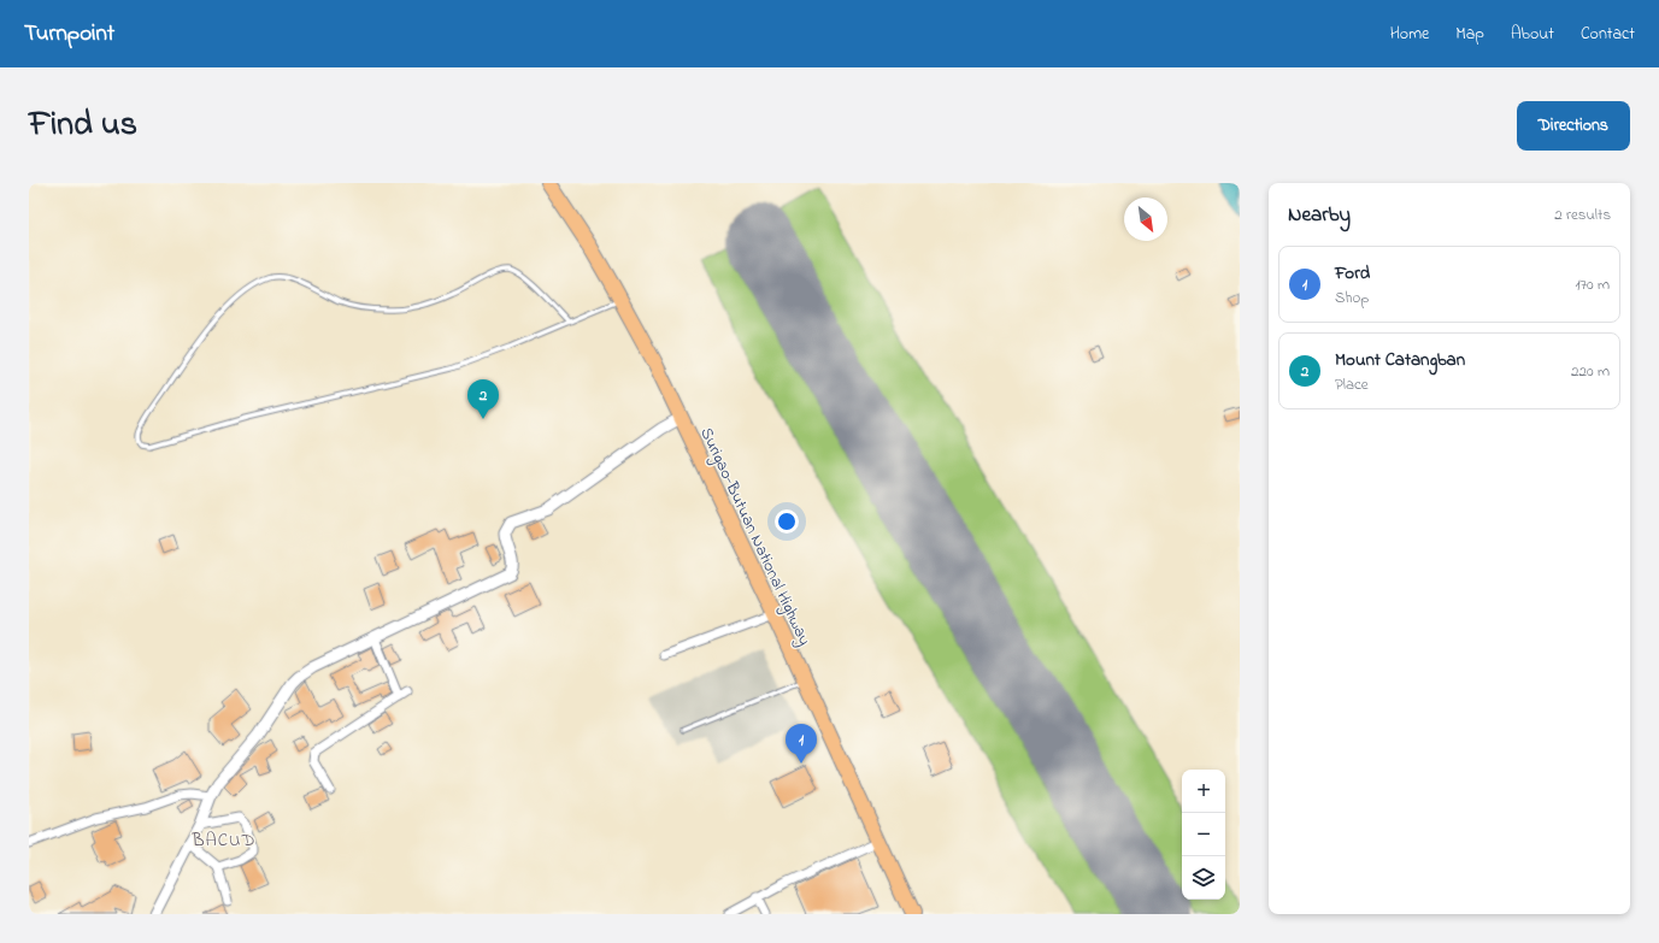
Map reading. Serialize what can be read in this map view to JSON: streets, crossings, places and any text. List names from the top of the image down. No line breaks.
{"streets":{"highway":["Surigao-Butuan National Highway"]},"districts":["BACUD"],"north":"bottom right","page":{"header":"Turnpoint","nav":["Home","Map","About","Contact"],"title":"Find us","buttons":"Directions","heading":["Nearby","2 results"],"list":[{"mark":"1","name":"Ford","note":"Shop","value":"170 m"},{"mark":"2","name":"Mount Catangban","note":"Place","value":"220 m"}],"pins":["2","1"],"map_buttons":["+","−"]}}
